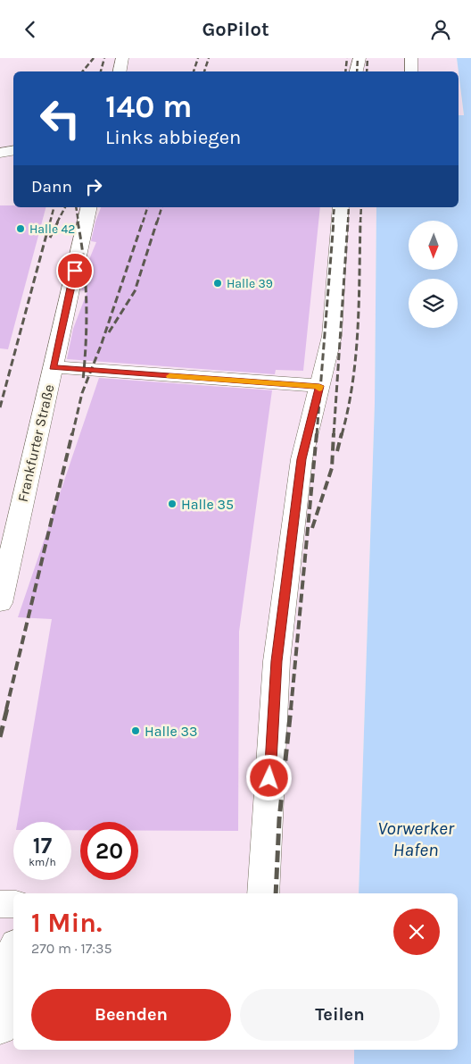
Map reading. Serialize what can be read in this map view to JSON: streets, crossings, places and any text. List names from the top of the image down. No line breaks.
{"streets":{"street":["Frankfurter Straße"]},"water":["Vorwerker Hafen"],"places":["Halle 42","Halle 39","Halle 35","Halle 33"],"north":"bottom","page":{"header":"GoPilot","turn":["140 m","Links abbiegen"],"then":"Dann","speed":"17 km/h","limit":"20","heading":["1 Min.","270 m · 17:35"],"buttons":["Beenden","Teilen"]}}
